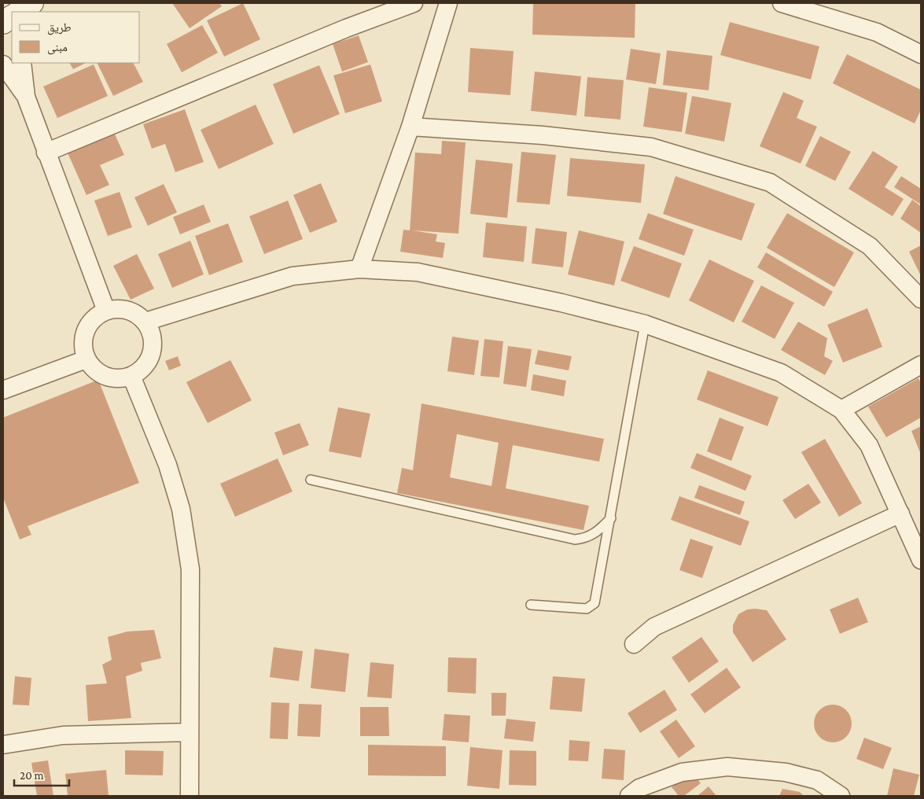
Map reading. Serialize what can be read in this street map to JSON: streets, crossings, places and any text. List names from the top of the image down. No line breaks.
{"legend":["طريق","مبنى"],"scale_bar":"20 m"}
